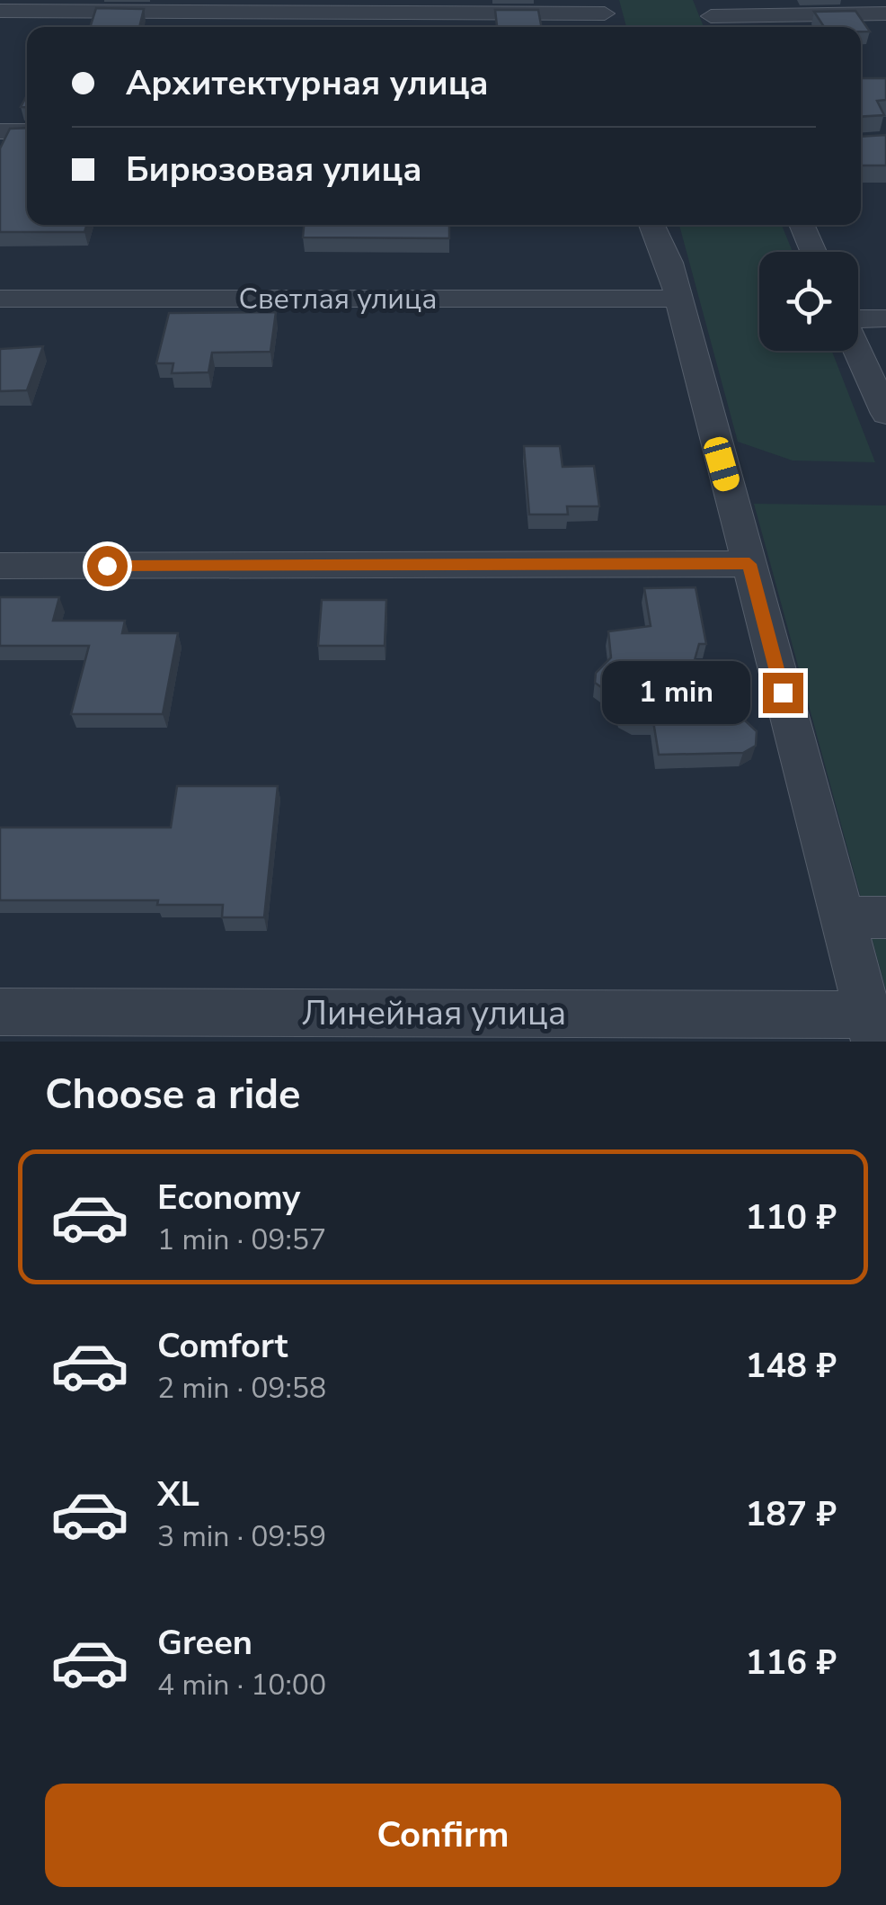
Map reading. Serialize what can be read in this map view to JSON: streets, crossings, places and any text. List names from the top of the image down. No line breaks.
{"streets":{"street":["Светлая улица","Линейная улица"]},"page":{"banner":["Архитектурная улица","Бирюзовая улица"],"bubble":"1 min","heading":"Choose a ride","list":[{"name":"Economy","note":"1 min · 09:57","value":"110 ₽"},{"name":"Comfort","note":"2 min · 09:58","value":"148 ₽"},{"name":"XL","note":"3 min · 09:59","value":"187 ₽"},{"name":"Green","note":"4 min · 10:00","value":"116 ₽"}],"buttons":"Confirm"}}
